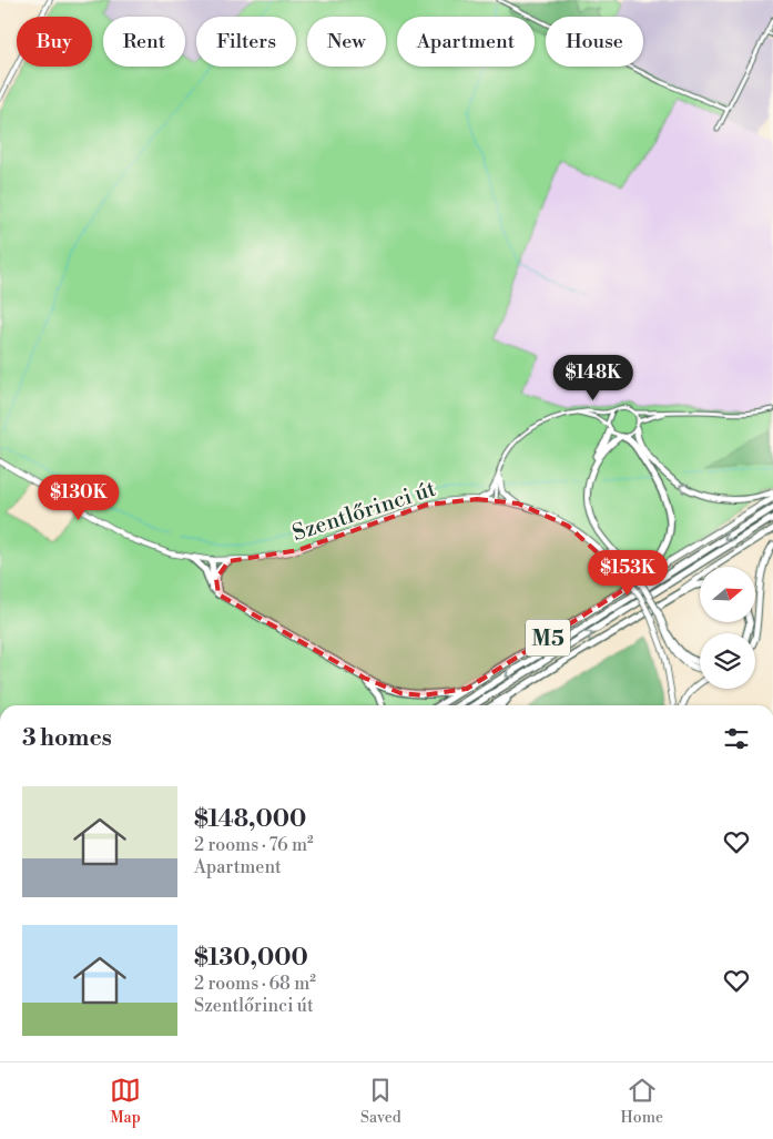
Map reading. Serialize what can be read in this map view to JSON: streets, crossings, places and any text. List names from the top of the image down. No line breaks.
{"streets":{"highway":["M5"],"main road":["Szentlőrinci út"]},"north":"right","page":{"chip":["Buy","Rent","Filters","New","Apartment","House"],"price":["$148K","$130K","$153K"],"heading":"3 homes","list":[{"name":"$148,000","note":"2 rooms · 76 m² · Apartment"},{"name":"$130,000","note":"2 rooms · 68 m² · Szentlőrinci út"}],"tabs":["Map","Saved","Home"]}}
